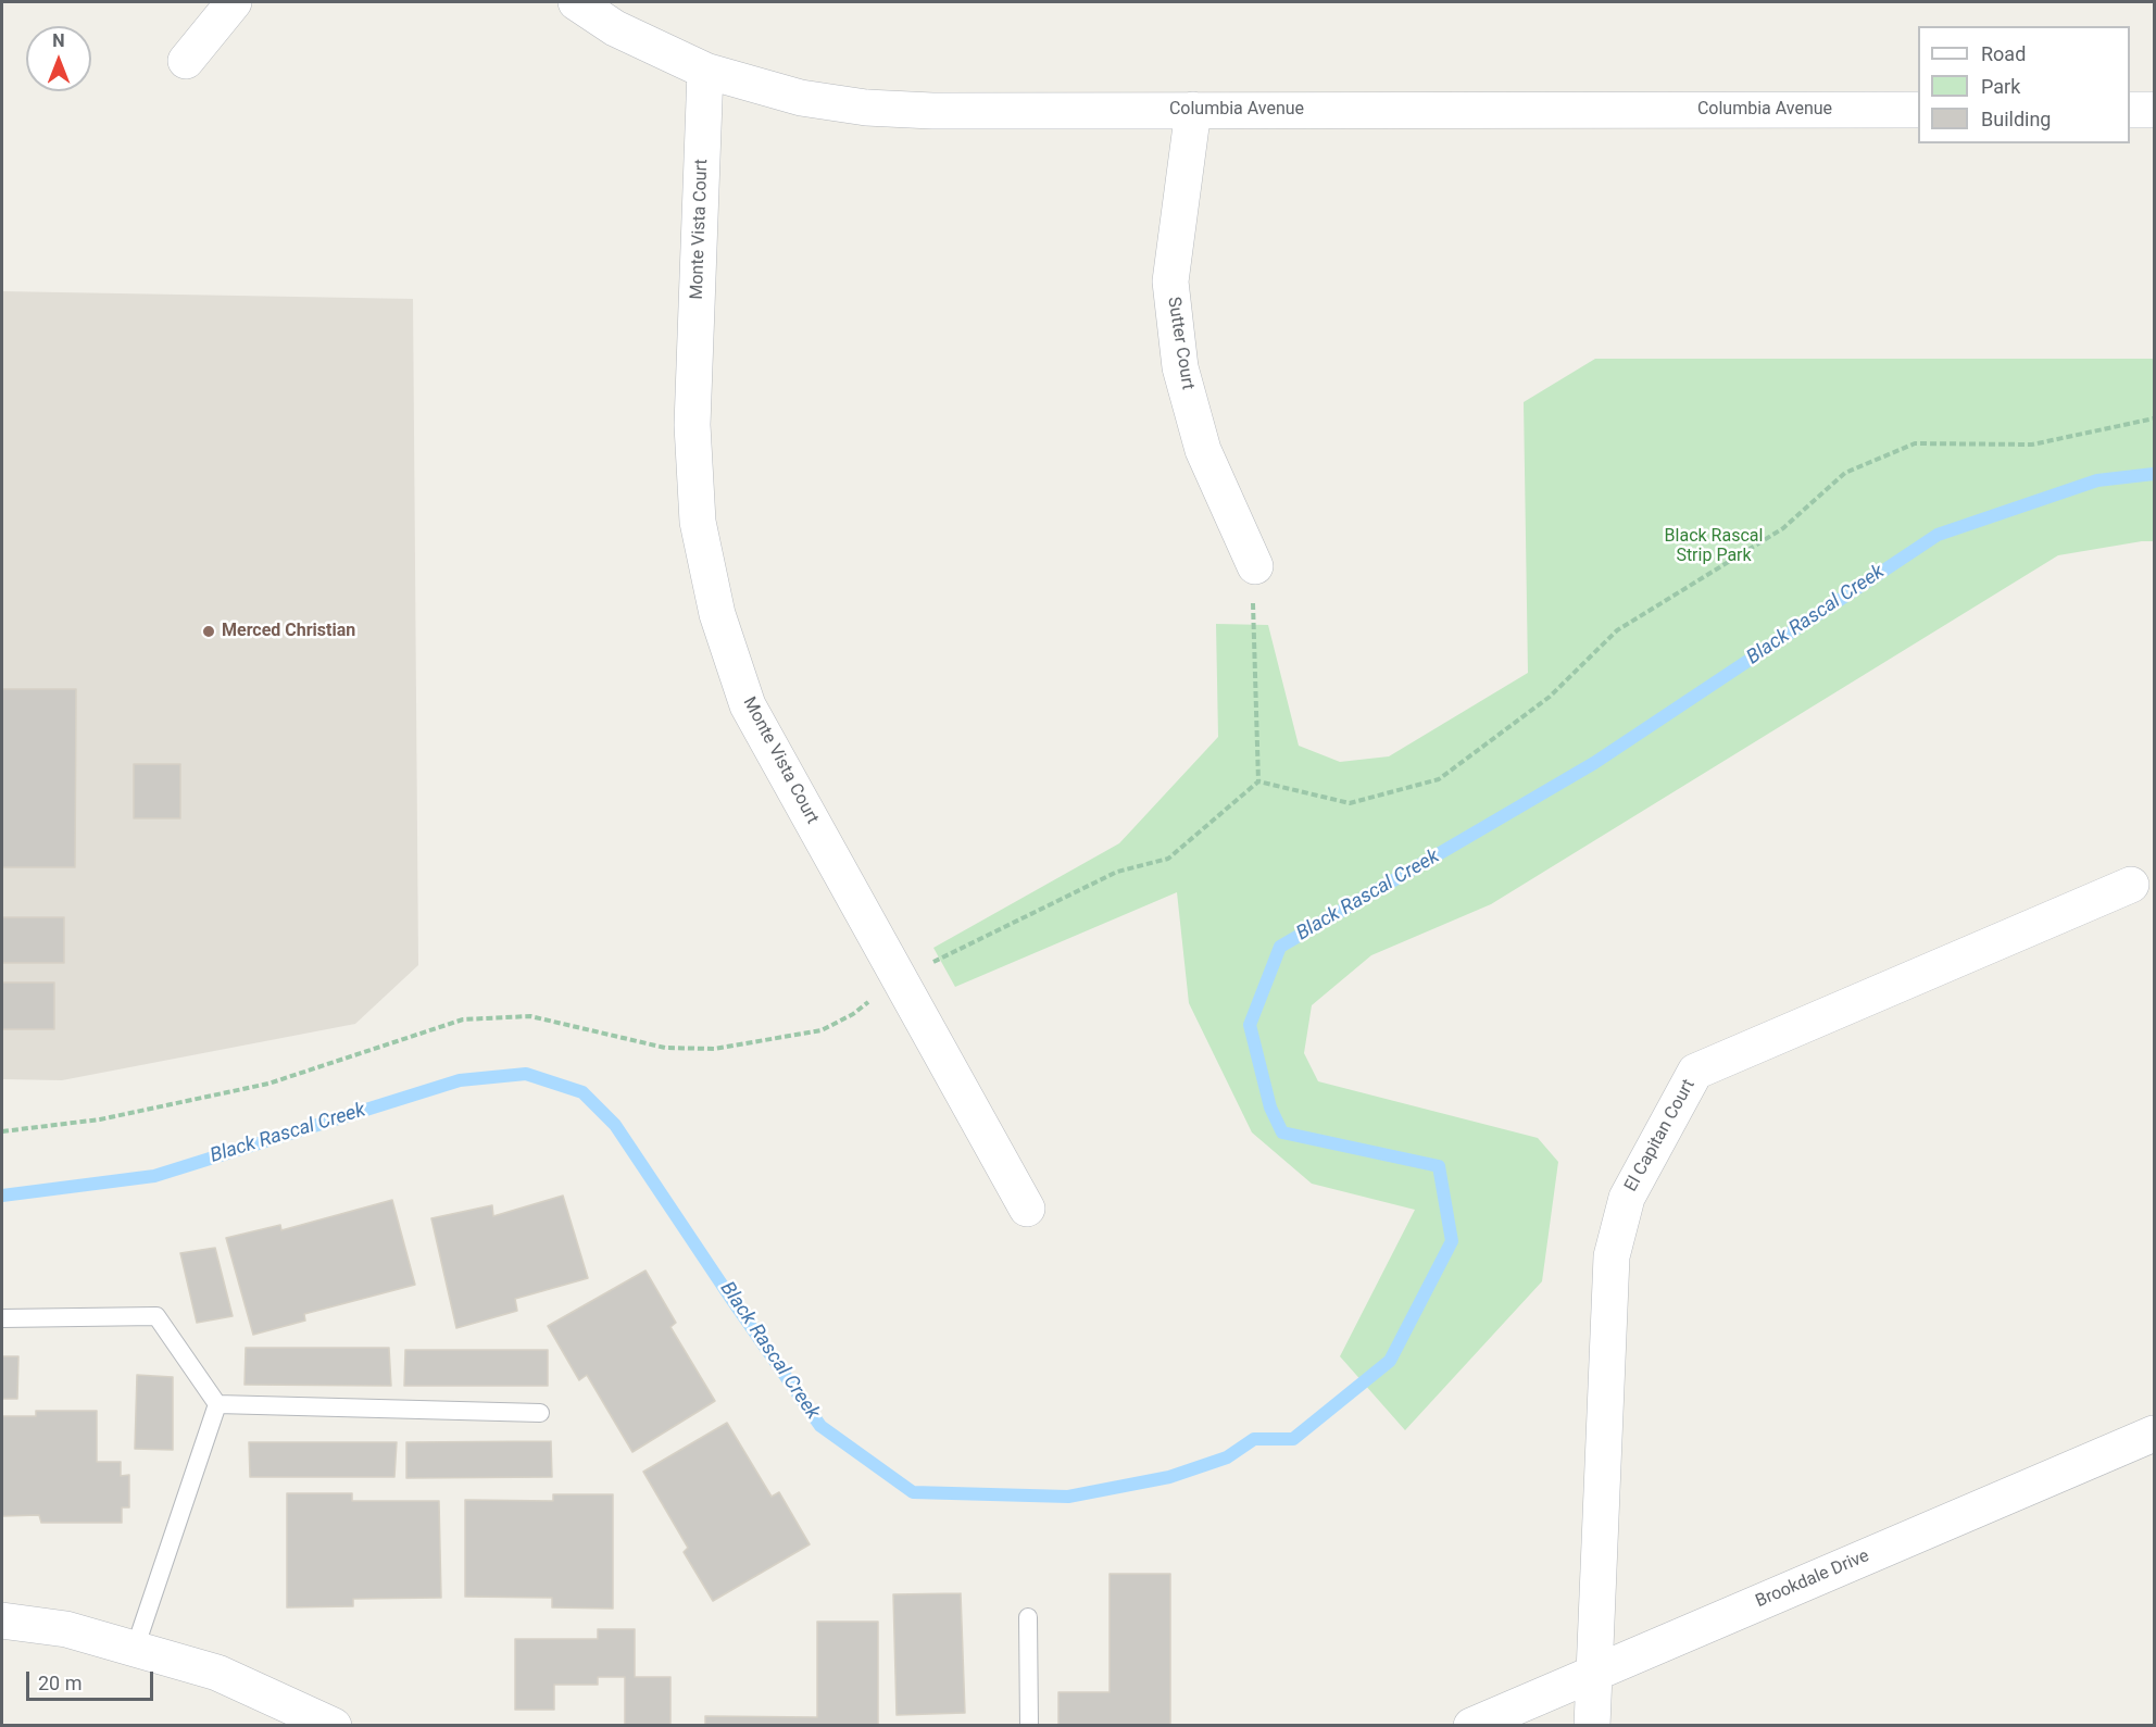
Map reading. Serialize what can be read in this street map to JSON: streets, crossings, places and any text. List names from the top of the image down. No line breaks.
{"streets":{"street":["Columbia Avenue","Monte Vista Court","Sutter Court","El Capitan Court","Brookdale Drive"]},"crossings":[["Columbia Avenue","Monte Vista Court"],["Columbia Avenue","Sutter Court"],["El Capitan Court","Brookdale Drive"]],"water":["Black Rascal Creek"],"parks":["Black Rascal Strip Park"],"places":["Merced Christian"],"legend":["Road","Park","Building"],"scale_bar":"20 m","north":"top"}
